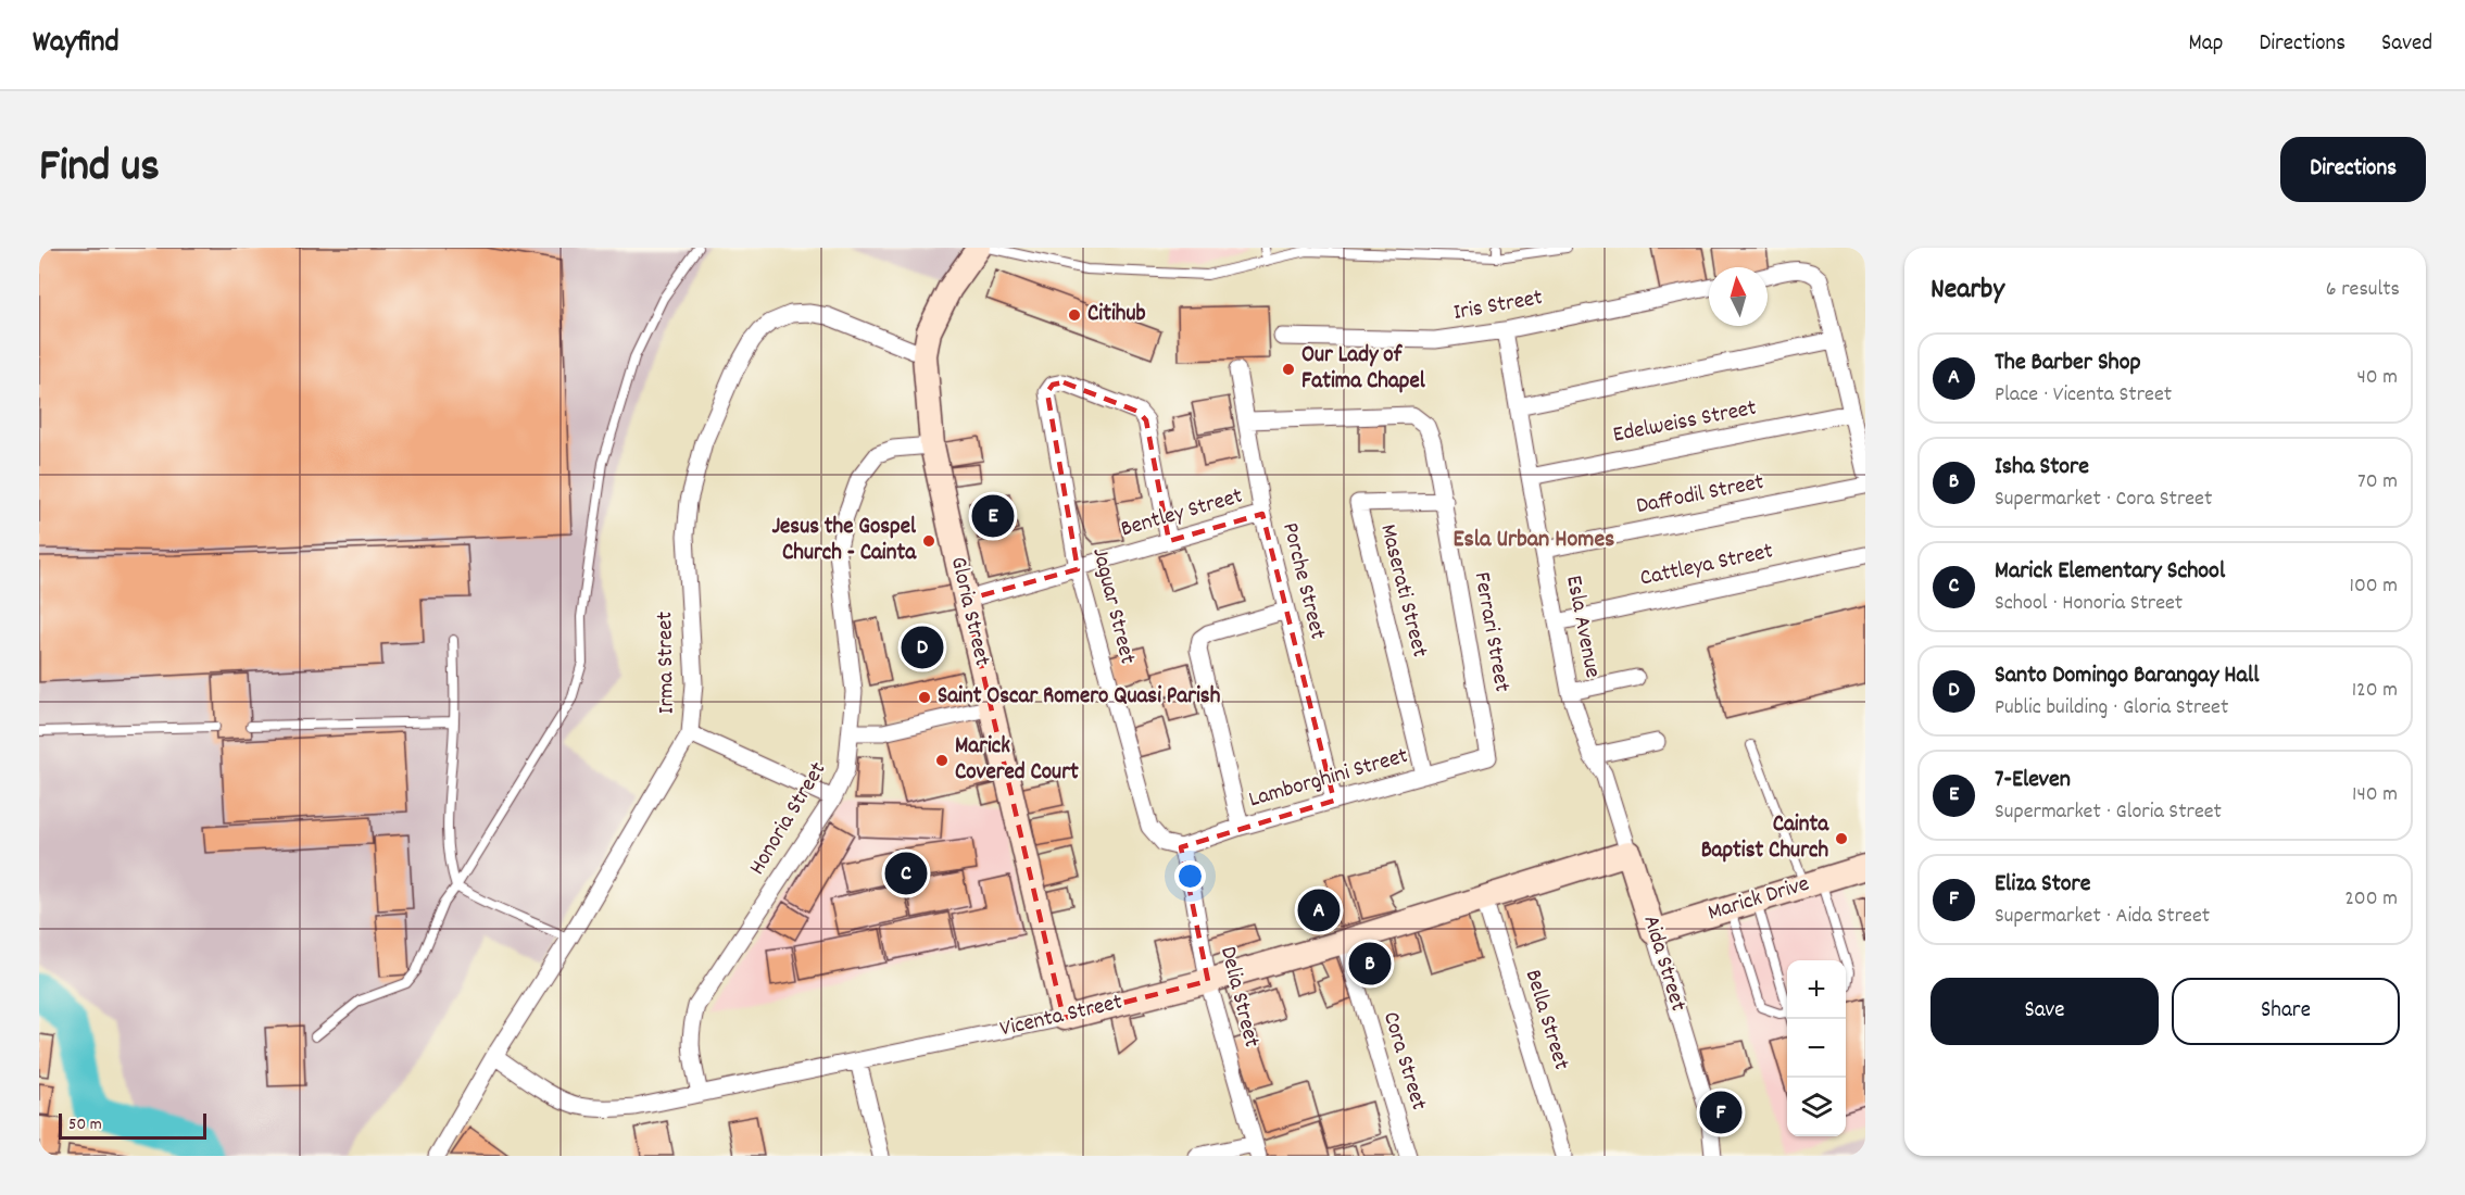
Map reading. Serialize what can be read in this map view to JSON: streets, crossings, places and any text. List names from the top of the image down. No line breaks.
{"streets":{"street":["Iris Street","Edelweiss Street","Daffodil Street","Bentley Street","Cattleya Street","Porche Street","Maserati Street","Jaguar Street","Gloria Street","Esla Avenue","Ferrari Street","Irma Street","Lamborghini Street","Honoria Street","Marick Drive","Aida Street","Delia Street","Vicenta Street","Bella Street","Cora Street"]},"crossings":[["Iris Street","Esla Avenue"],["Edelweiss Street","Esla Avenue"],["Daffodil Street","Esla Avenue"],["Bentley Street","Porche Street"],["Bentley Street","Jaguar Street"],["Bentley Street","Gloria Street"],["Cattleya Street","Esla Avenue"],["Porche Street","Ferrari Street"],["Porche Street","Lamborghini Street"],["Maserati Street","Ferrari Street"],["Maserati Street","Lamborghini Street"],["Jaguar Street","Lamborghini Street"],["Jaguar Street","Delia Street"],["Gloria Street","Irma Street"],["Gloria Street","Honoria Street"],["Gloria Street","Vicenta Street"],["Esla Avenue","Aida Street"],["Ferrari Street","Lamborghini Street"],["Irma Street","Vicenta Street"],["Lamborghini Street","Delia Street"],["Honoria Street","Vicenta Street"],["Marick Drive","Aida Street"],["Aida Street","Vicenta Street"],["Delia Street","Vicenta Street"],["Vicenta Street","Bella Street"],["Vicenta Street","Cora Street"]],"districts":["Esla Urban Homes"],"places":["Citihub","Our Lady of Fatima Chapel","Jesus the Gospel Church - Cainta","Saint Oscar Romero Quasi Parish","Marick Covered Court","Cainta Baptist Church"],"scale_bar":"50 m","north":"top","page":{"header":"Wayfind","nav":["Map","Directions","Saved"],"title":"Find us","buttons":["Directions",["Save","Share"]],"heading":["Nearby","6 results"],"list":[{"mark":"A","name":"The Barber Shop","note":"Place · Vicenta Street","value":"40 m"},{"mark":"B","name":"Isha Store","note":"Supermarket · Cora Street","value":"70 m"},{"mark":"C","name":"Marick Elementary School","note":"School · Honoria Street","value":"100 m"},{"mark":"D","name":"Santo Domingo Barangay Hall","note":"Public building · Gloria Street","value":"120 m"},{"mark":"E","name":"7-Eleven","note":"Supermarket · Gloria Street","value":"140 m"},{"mark":"F","name":"Eliza Store","note":"Supermarket · Aida Street","value":"200 m"}],"pins":["E","D","C","A","B","F"],"map_buttons":["+","−"],"scale":"50 m"}}
